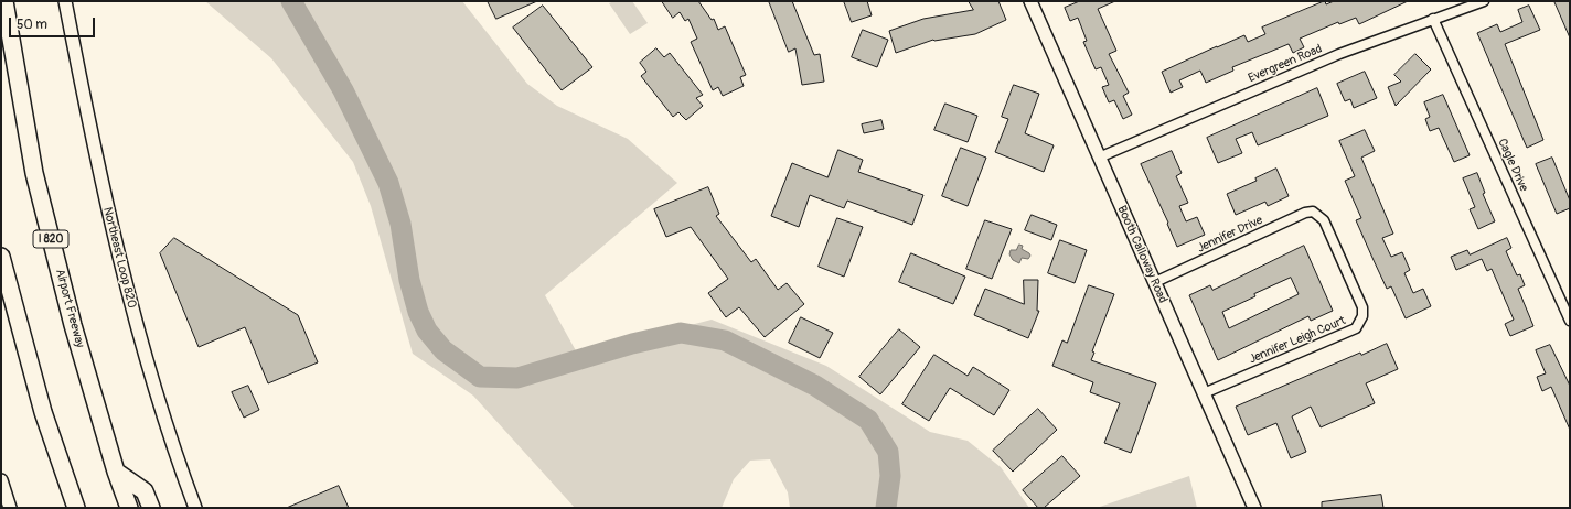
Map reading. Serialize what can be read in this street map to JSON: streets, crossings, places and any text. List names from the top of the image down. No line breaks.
{"streets":{"highway":["I 820","Airport Freeway"],"street":["Evergreen Road","Cagle Drive","Jennifer Drive","Booth Calloway Road","Northeast Loop 820","Jennifer Leigh Court"]},"crossings":[["Evergreen Road","Cagle Drive"],["Evergreen Road","Booth Calloway Road"],["Jennifer Drive","Booth Calloway Road"],["Jennifer Drive","Jennifer Leigh Court"],["Booth Calloway Road","Jennifer Leigh Court"]],"scale_bar":"50 m"}
